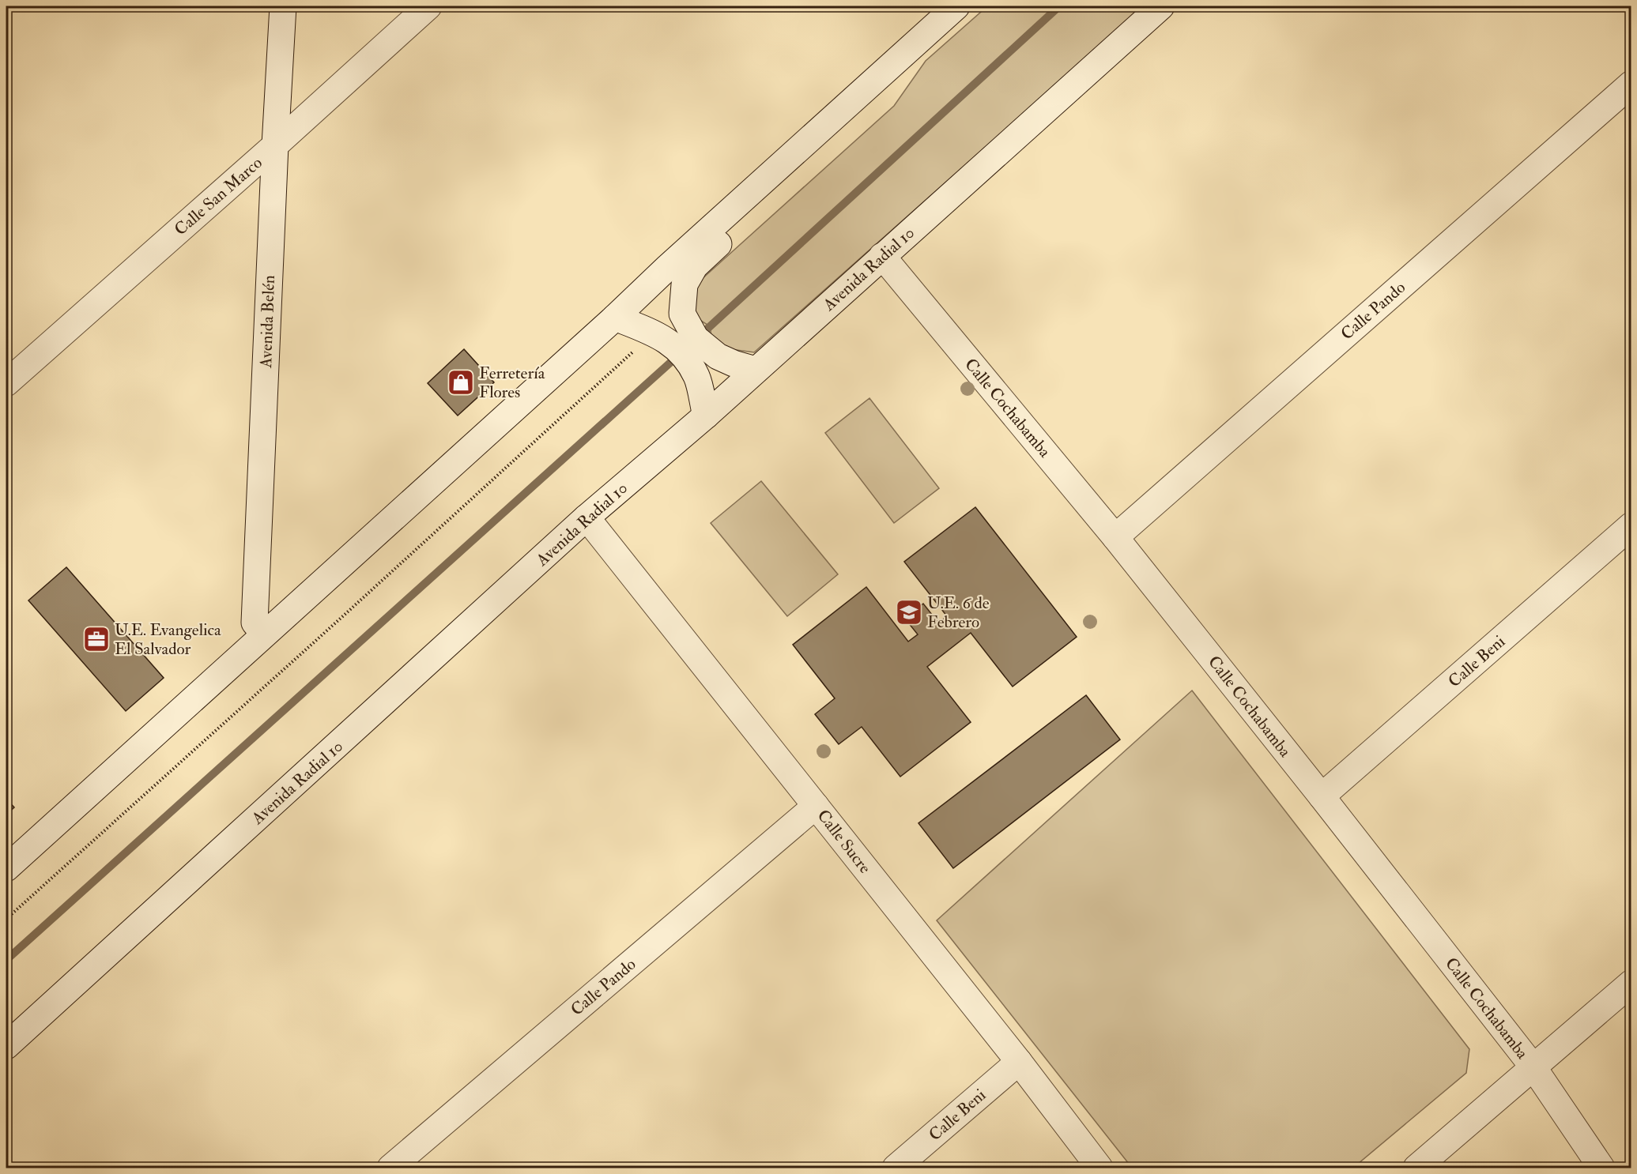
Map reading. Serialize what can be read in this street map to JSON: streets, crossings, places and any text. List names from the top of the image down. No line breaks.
{"streets":{"street":["Calle San Marco","Avenida Radial 10","Calle Pando","Avenida Belén","Calle Cochabamba","Calle Beni","Calle Sucre"]},"crossings":[["Calle San Marco","Avenida Belén"],["Avenida Radial 10","Calle Cochabamba"],["Avenida Radial 10","Calle Sucre"],["Calle Pando","Calle Cochabamba"],["Calle Pando","Calle Sucre"],["Calle Cochabamba","Calle Beni"],["Calle Beni","Calle Sucre"]],"places":{"shop":["Ferretería Flores"],"school or university":["U.E. 6 de Febrero"],"office":["U.E. Evangelica El Salvador"]}}
